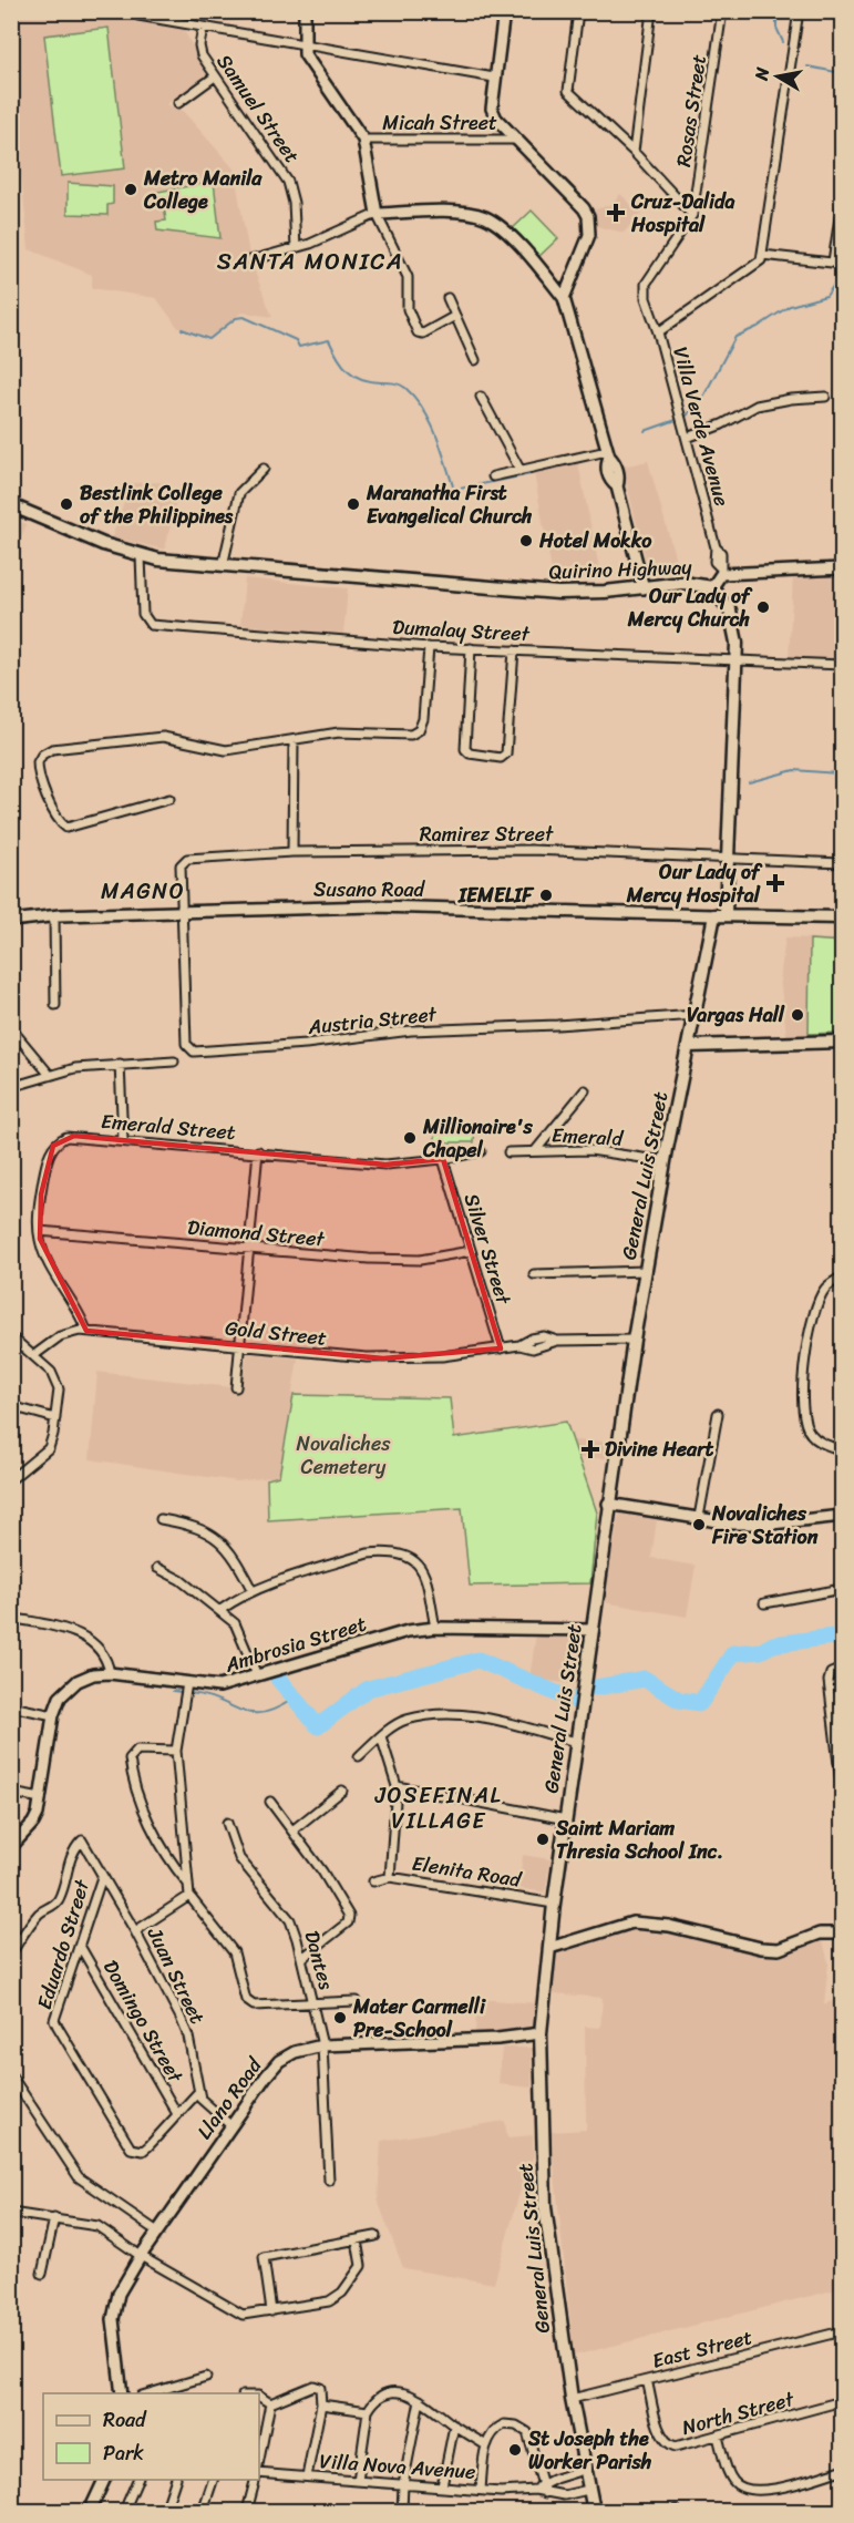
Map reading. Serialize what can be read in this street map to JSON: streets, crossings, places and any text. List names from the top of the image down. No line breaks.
{"streets":{"main road":["Quirino Highway","General Luis Street"],"street":["Samuel Street","Rosas Street","Micah Street","Villa Verde Avenue","Dumalay Street","Ramirez Street","Susano Road","Austria Street","Emerald Street","Emerald","Diamond Street","Silver Street","Gold Street","Ambrosia Street","Elenita Road","Eduardo Street","Dantes","Juan Street","Domingo Street","Llano Road","East Street","North Street","Villa Nova Avenue"]},"crossings":[["Quirino Highway","Dumalay Street"],["Quirino Highway","Ramirez Street"],["Quirino Highway","Susano Road"],["Quirino Highway","General Luis Street"],["Ramirez Street","Susano Road"],["Ramirez Street","Austria Street"],["Susano Road","Austria Street"],["Susano Road","General Luis Street"],["Austria Street","General Luis Street"],["Emerald Street","Diamond Street"],["Emerald Street","Silver Street"],["Emerald Street","Gold Street"],["Emerald","General Luis Street"],["General Luis Street","Gold Street"],["General Luis Street","Ambrosia Street"],["General Luis Street","Elenita Road"],["General Luis Street","Llano Road"],["General Luis Street","East Street"],["General Luis Street","Villa Nova Avenue"],["Diamond Street","Silver Street"],["Silver Street","Gold Street"],["Eduardo Street","Juan Street"],["Eduardo Street","Domingo Street"],["Dantes","Llano Road"],["East Street","North Street"]],"districts":["SANTA MONICA","MAGNO","JOSEFINAL VILLAGE"],"parks":["Novaliches Cemetery"],"places":{"other":["Metro Manila College","Bestlink College of the Philippines","Maranatha First Evangelical Church","Hotel Mokko","Our Lady of Mercy Church","IEMELIF","Vargas Hall","Millionaire's Chapel","Novaliches Fire Station","Saint Mariam Thresia School Inc.","Mater Carmelli Pre-School","St Joseph the Worker Parish"],"health":["Cruz-Dalida Hospital","Our Lady of Mercy Hospital","Divine Heart"]},"legend":["Road","Park"],"north":"left"}
